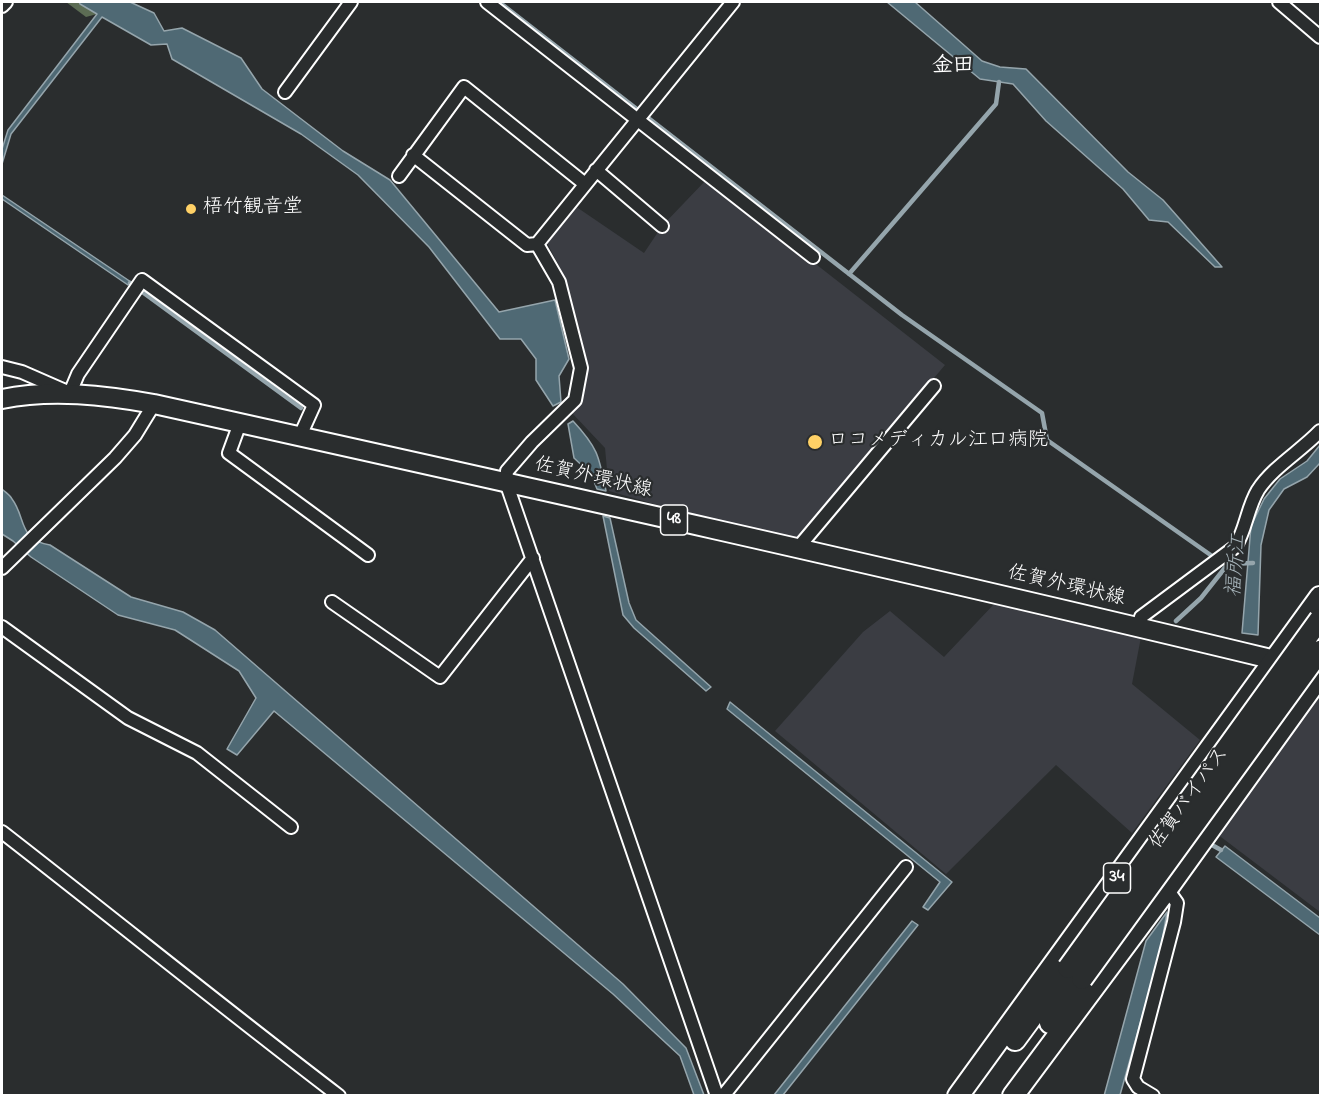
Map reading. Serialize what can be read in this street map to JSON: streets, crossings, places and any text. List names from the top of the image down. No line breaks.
{"streets":{"highway":["佐賀バイパス","34"],"main road":["佐賀外環状線","48"]},"crossings":[["佐賀外環状線","34"]],"districts":["金田"],"water":["福所江"],"places":["梧竹観音堂","ロコメディカル江口病院"]}
